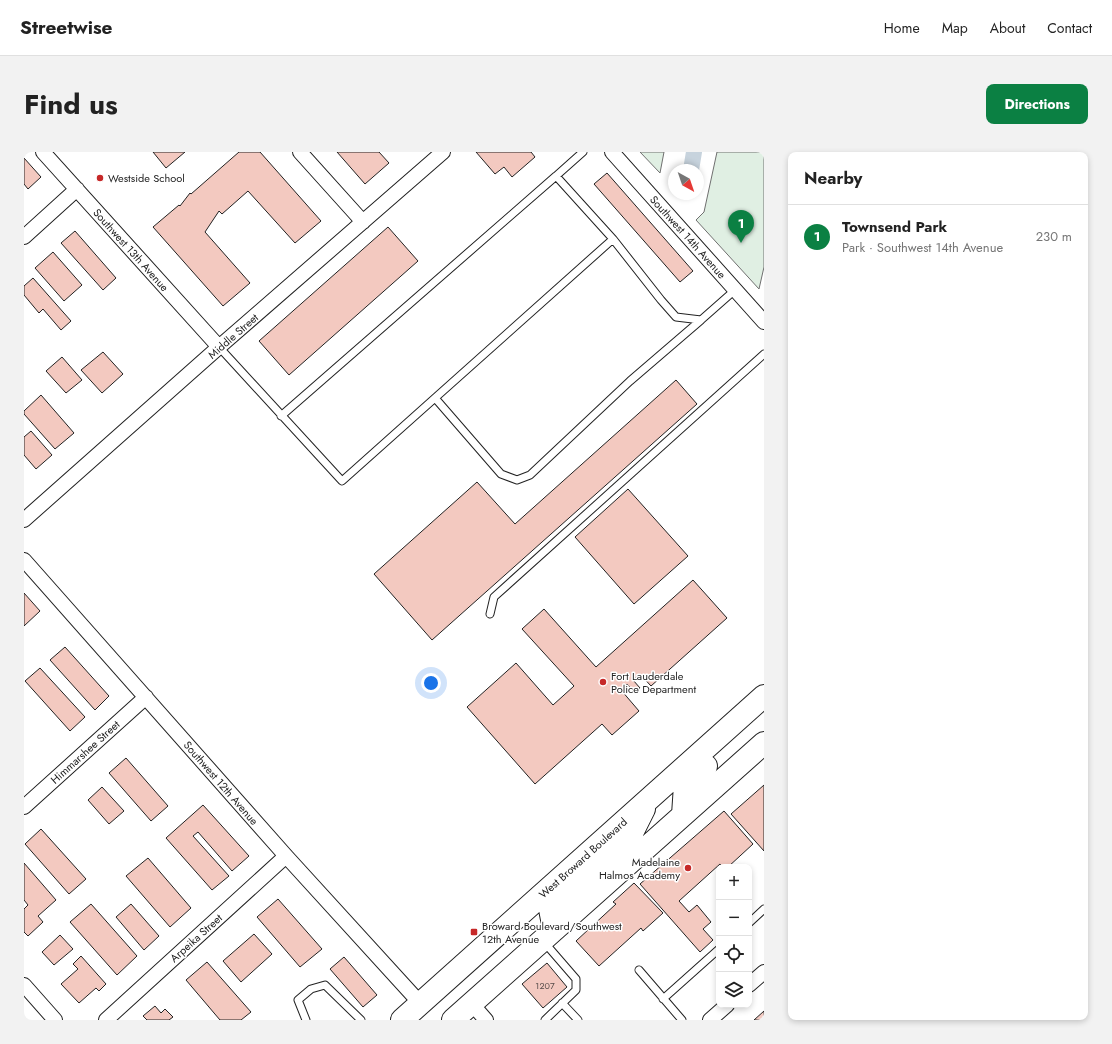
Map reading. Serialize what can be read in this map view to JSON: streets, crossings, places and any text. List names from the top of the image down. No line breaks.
{"streets":{"main road":["West Broward Boulevard"],"street":["Southwest 14th Avenue","Southwest 13th Avenue","Middle Street","Himmarshee Street","Southwest 12th Avenue","Arpeika Street"]},"crossings":[["Southwest 13th Avenue","Middle Street"],["Himmarshee Street","Southwest 12th Avenue"],["Southwest 12th Avenue","West Broward Boulevard"],["Southwest 12th Avenue","Arpeika Street"]],"places":{"other":["Westside School","Fort Lauderdale Police Department","Madelaine Halmos Academy"],"transit":["Broward Boulevard/Southwest 12th Avenue"]},"house_numbers":["1207"],"north":"bottom right","page":{"header":"Streetwise","nav":["Home","Map","About","Contact"],"title":"Find us","buttons":"Directions","heading":"Nearby","list":[{"mark":"1","name":"Townsend Park","note":"Park · Southwest 14th Avenue","value":"230 m"}],"pins":"1","map_buttons":["+","−"]}}
